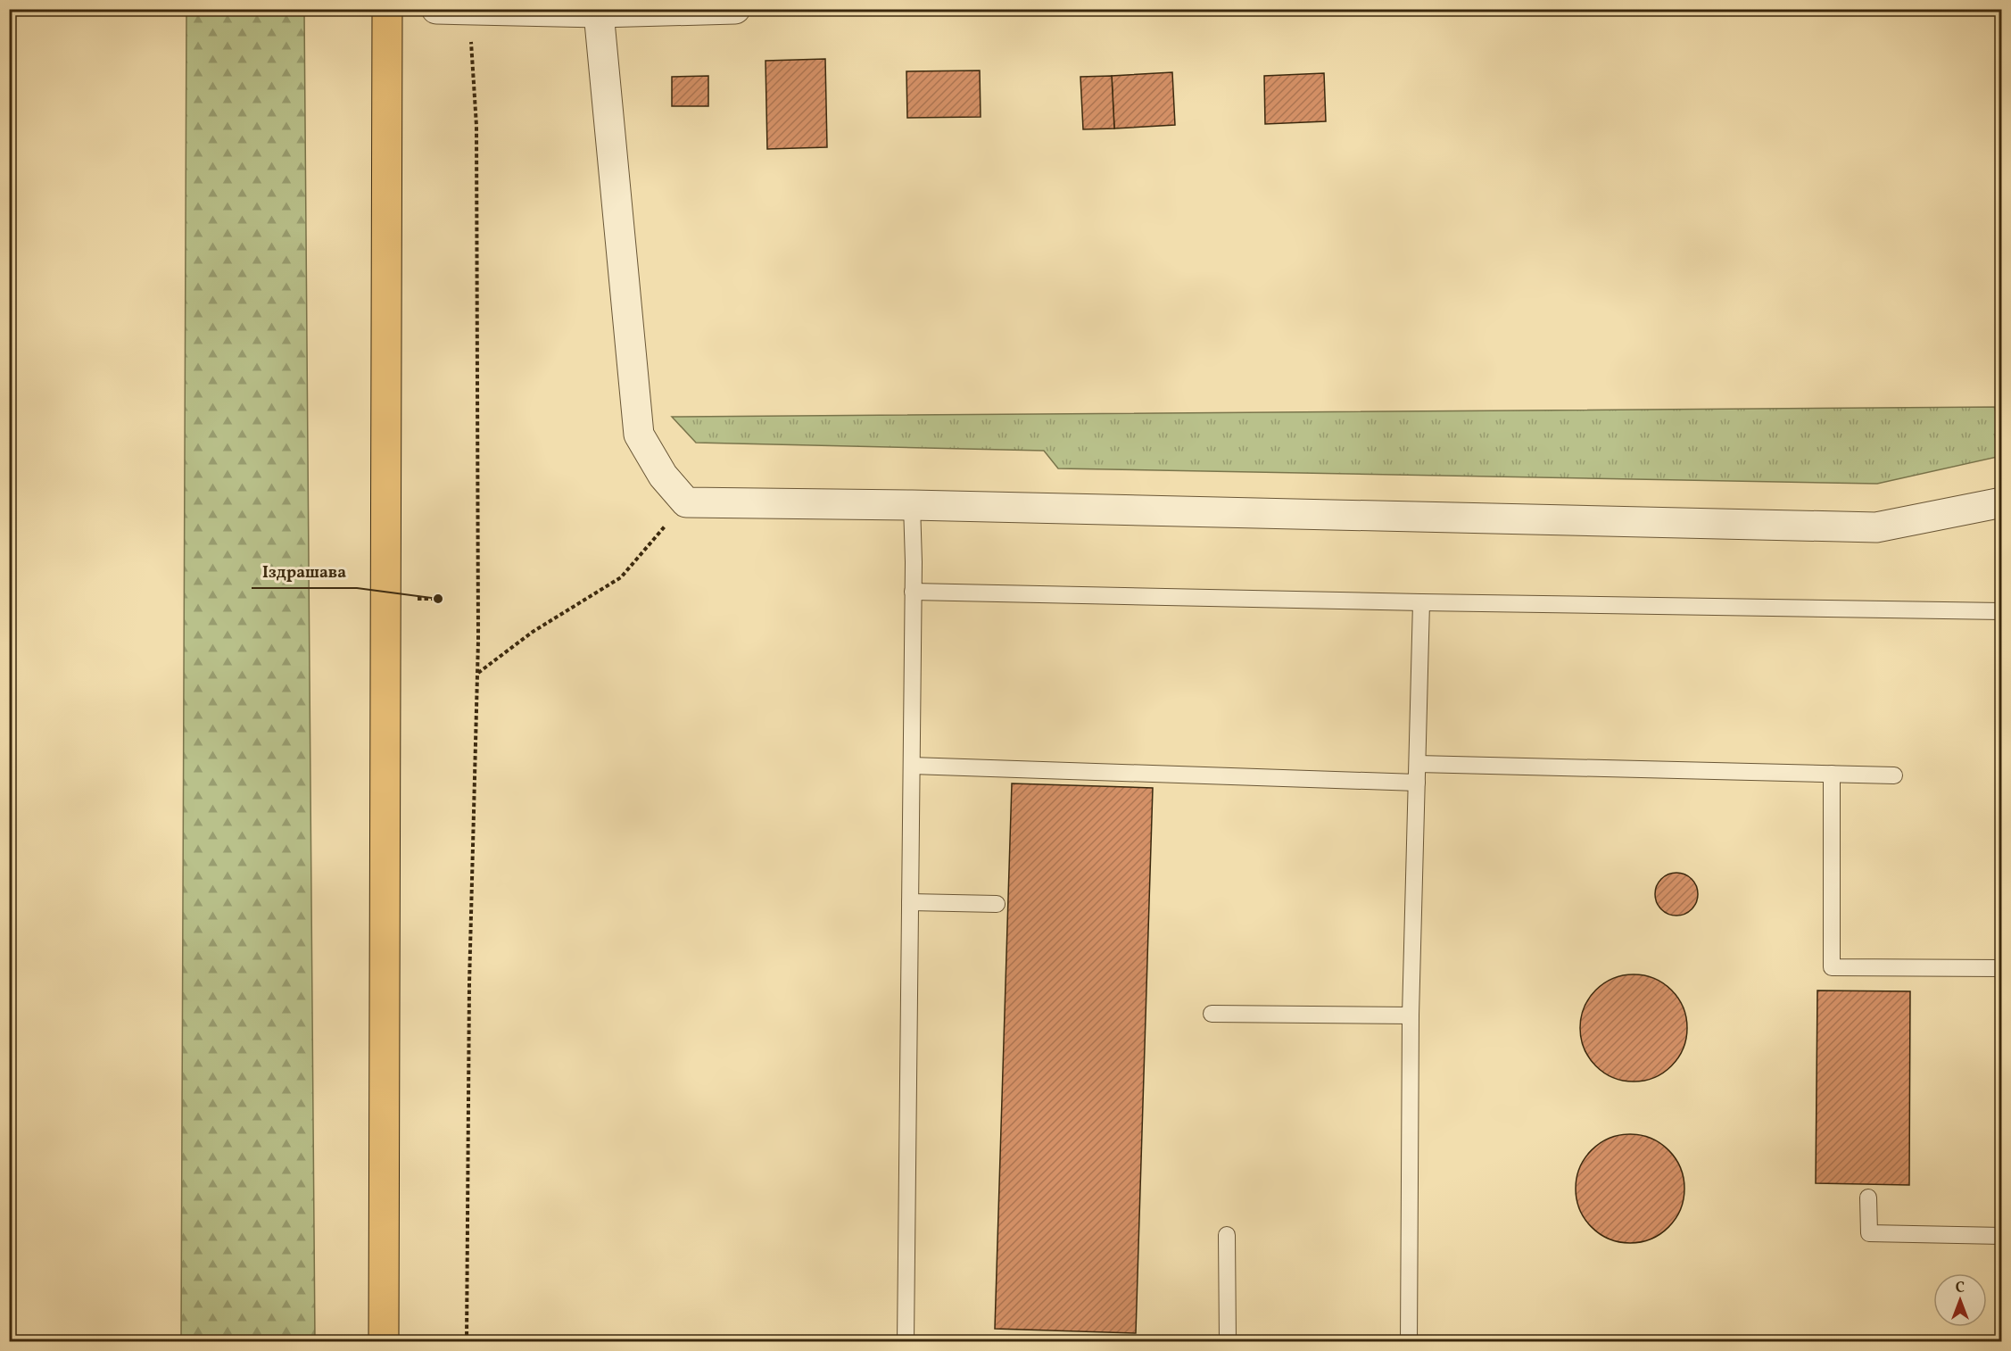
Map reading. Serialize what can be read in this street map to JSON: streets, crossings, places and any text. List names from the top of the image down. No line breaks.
{"places":["Іздрашава"],"north":"top"}
